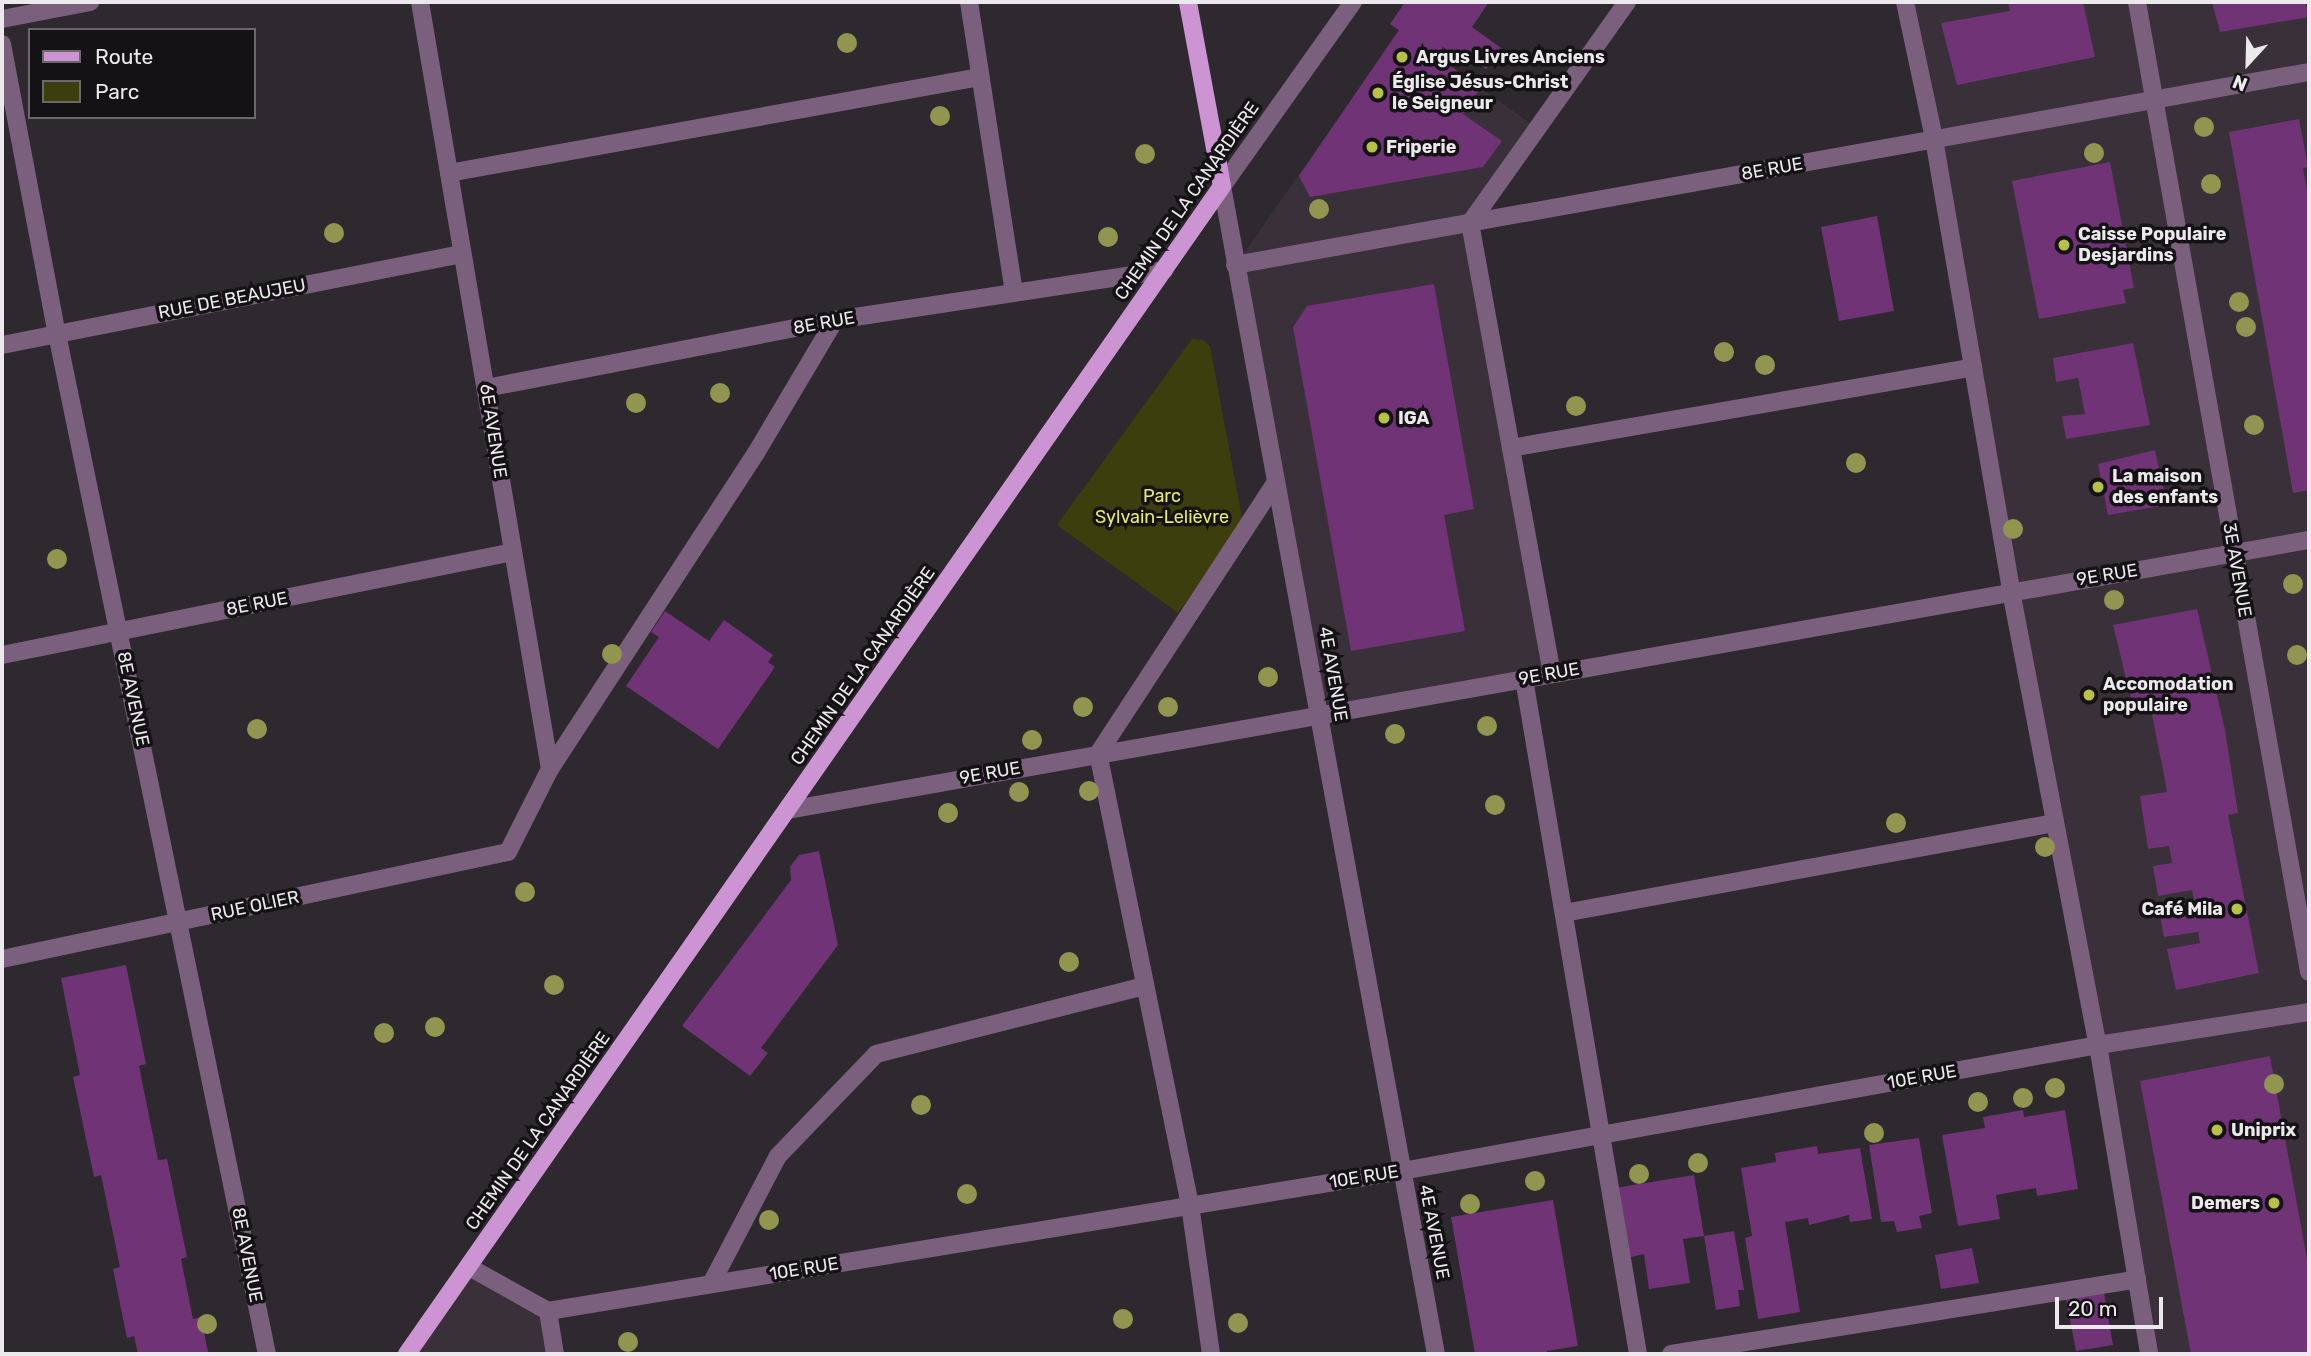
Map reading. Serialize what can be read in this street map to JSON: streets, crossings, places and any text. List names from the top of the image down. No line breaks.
{"streets":{"main road":["CHEMIN DE LA CANARDIÈRE","4E AVENUE"],"street":["8E RUE","RUE DE BEAUJEU","6E AVENUE","3E AVENUE","9E RUE","8E AVENUE","RUE OLIER","10E RUE"]},"crossings":[["8E RUE","CHEMIN DE LA CANARDIÈRE"],["8E RUE","6E AVENUE"],["8E RUE","3E AVENUE"],["8E RUE","4E AVENUE"],["8E RUE","8E AVENUE"],["CHEMIN DE LA CANARDIÈRE","9E RUE"],["CHEMIN DE LA CANARDIÈRE","4E AVENUE"],["RUE DE BEAUJEU","6E AVENUE"],["RUE DE BEAUJEU","8E AVENUE"],["6E AVENUE","RUE OLIER"],["3E AVENUE","9E RUE"],["9E RUE","4E AVENUE"],["4E AVENUE","10E RUE"],["8E AVENUE","RUE OLIER"]],"parks":["Parc Sylvain-Lelièvre"],"places":["Argus Livres Anciens","Église Jésus-Christ le Seigneur","Friperie","Caisse Populaire Desjardins","IGA","La maison des enfants","Accomodation populaire","Café Mila","Uniprix","Demers"],"legend":["Route","Parc"],"scale_bar":"20 m","north":"bottom"}
